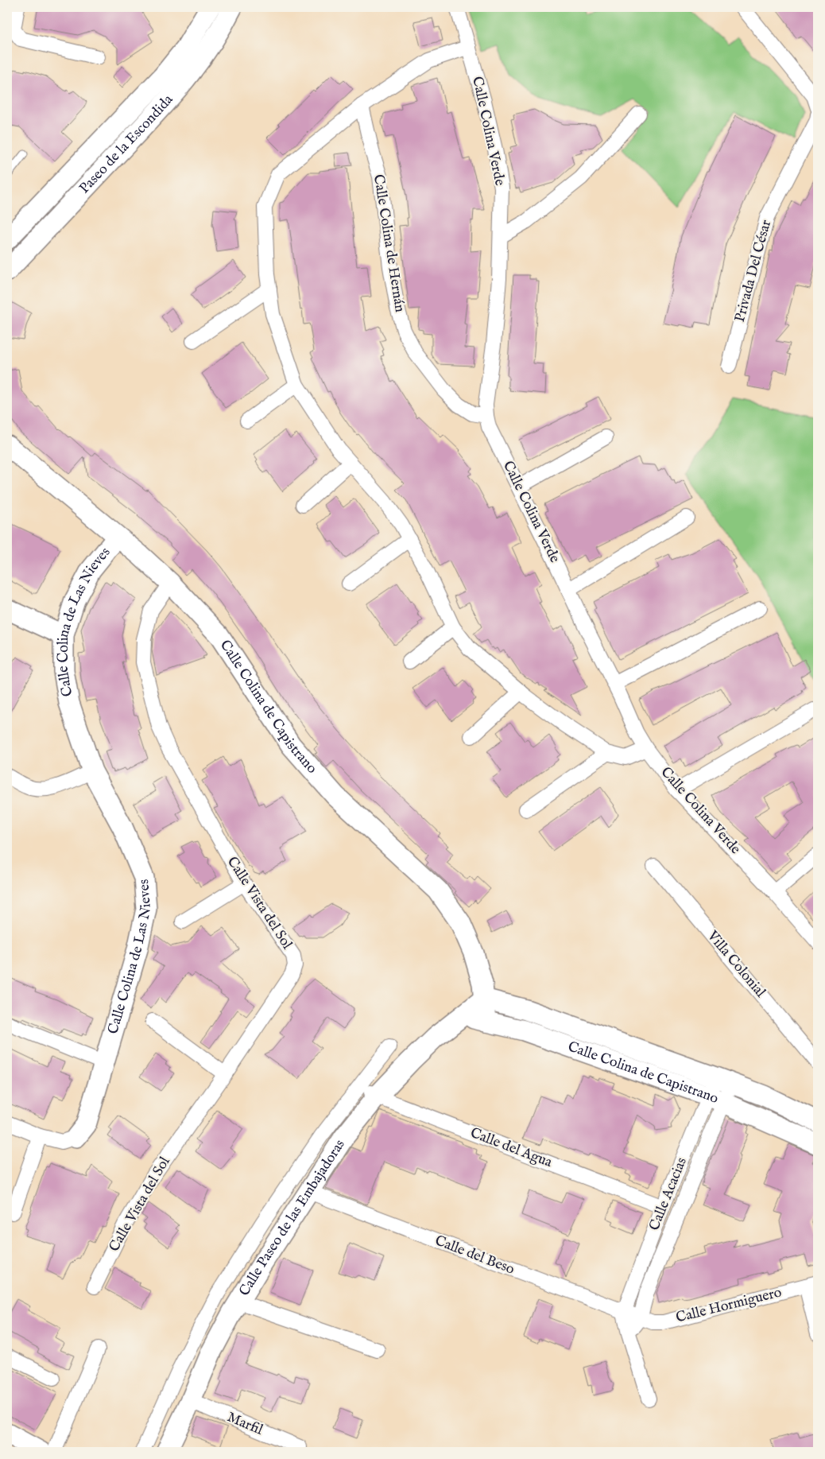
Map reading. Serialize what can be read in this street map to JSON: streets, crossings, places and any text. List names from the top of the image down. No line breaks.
{"streets":{"main road":["Paseo de la Escondida","Calle Colina de Las Nieves","Calle Colina de Capistrano","Calle Paseo de las Embajadoras"],"street":["Calle Colina Verde","Calle Colina de Hernán","Privada Del César","Calle Vista del Sol","Villa Colonial","Calle del Agua","Calle Acacias","Calle del Beso","Calle Hormiguero","Marfil"]},"crossings":[["Calle Colina Verde","Calle Colina de Hernán"],["Calle Colina de Las Nieves","Calle Colina de Capistrano"],["Calle Colina de Capistrano","Calle Vista del Sol"],["Calle Colina de Capistrano","Calle Acacias"],["Calle Colina de Capistrano","Calle Paseo de las Embajadoras"],["Calle del Agua","Calle Acacias"],["Calle del Agua","Calle Paseo de las Embajadoras"],["Calle Acacias","Calle del Beso"],["Calle Acacias","Calle Hormiguero"],["Calle Paseo de las Embajadoras","Calle del Beso"],["Calle Paseo de las Embajadoras","Marfil"],["Calle del Beso","Calle Hormiguero"]]}
